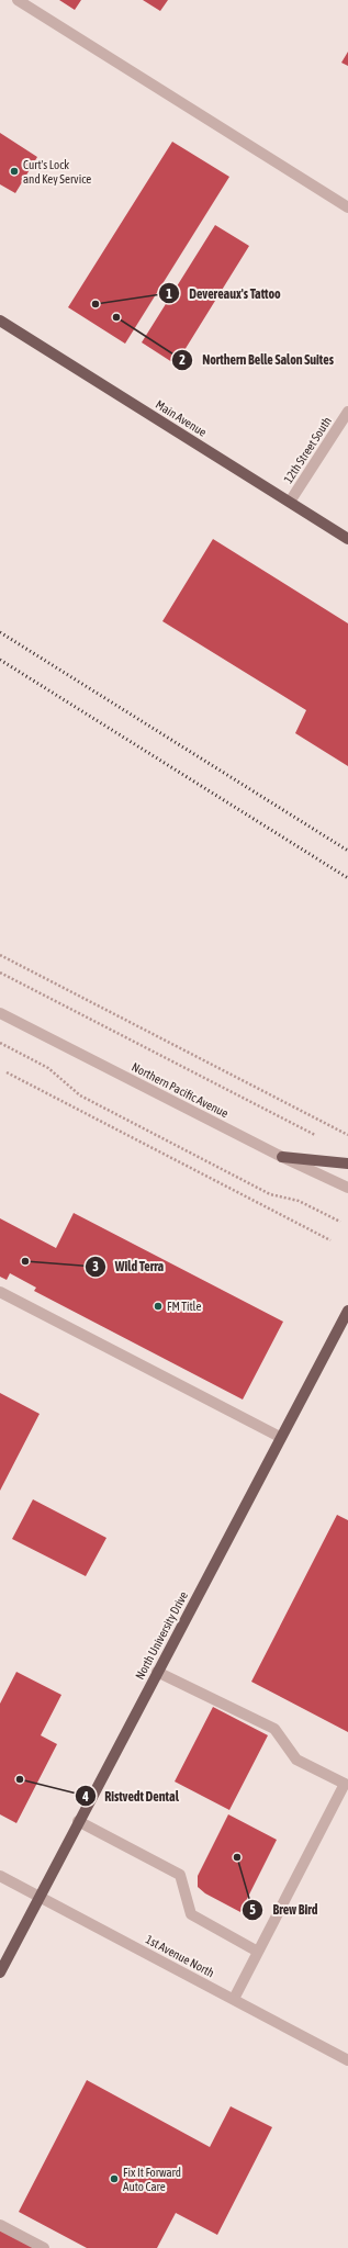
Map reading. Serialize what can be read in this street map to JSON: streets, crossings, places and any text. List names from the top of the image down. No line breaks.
{"streets":{"main road":["Main Avenue","North University Drive"],"street":["12th Street South","Northern Pacific Avenue","1st Avenue North"]},"crossings":[["Main Avenue","12th Street South"],["North University Drive","1st Avenue North"]],"places":["Curt's Lock and Key Service","Devereaux's Tattoo","Northern Belle Salon Suites","Wild Terra","FM Title","Ristvedt Dental","Brew Bird","Fix It Forward Auto Care"]}
